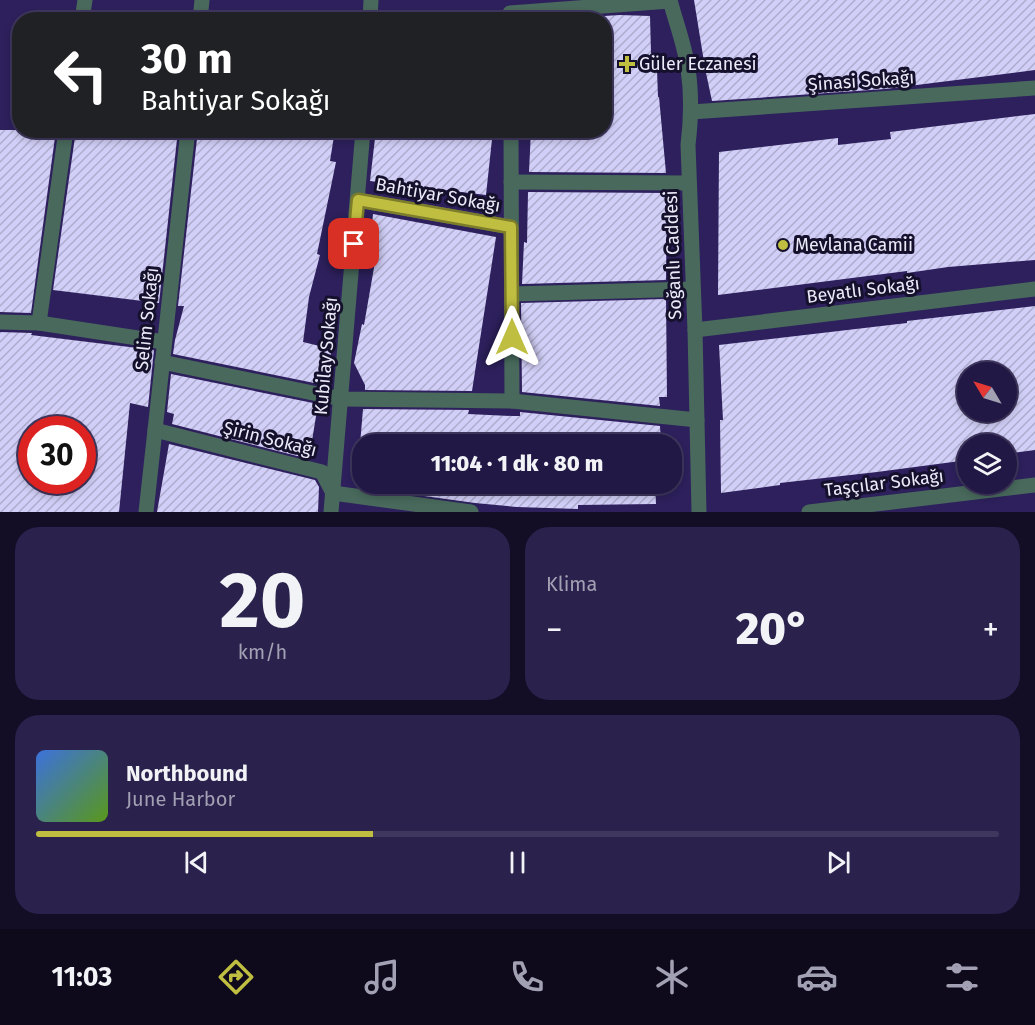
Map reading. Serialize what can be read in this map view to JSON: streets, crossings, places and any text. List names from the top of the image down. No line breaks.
{"streets":{"street":["Şinasi Sokağı","Bahtiyar Sokağı","Soğanlı Caddesi","Beyatlı Sokağı","Selim Sokağı","Kubilay Sokağı","Şirin Sokağı","Taşçılar Sokağı"]},"crossings":[["Şinasi Sokağı","Soğanlı Caddesi"],["Bahtiyar Sokağı","Kubilay Sokağı"],["Soğanlı Caddesi","Beyatlı Sokağı"],["Selim Sokağı","Şirin Sokağı"],["Kubilay Sokağı","Şirin Sokağı"]],"places":{"health":["Güler Eczanesi"],"other":["Mevlana Camii"]},"north":"top left","page":{"turn":["30 m","Bahtiyar Sokağı"],"limit":"30","trip":"11:04 · 1 dk · 80 m","tile":[["20","km/h"],"Klima"],"heat":["−","20°","+"],"song":["Northbound","June Harbor"],"tabs":"11:03"}}
